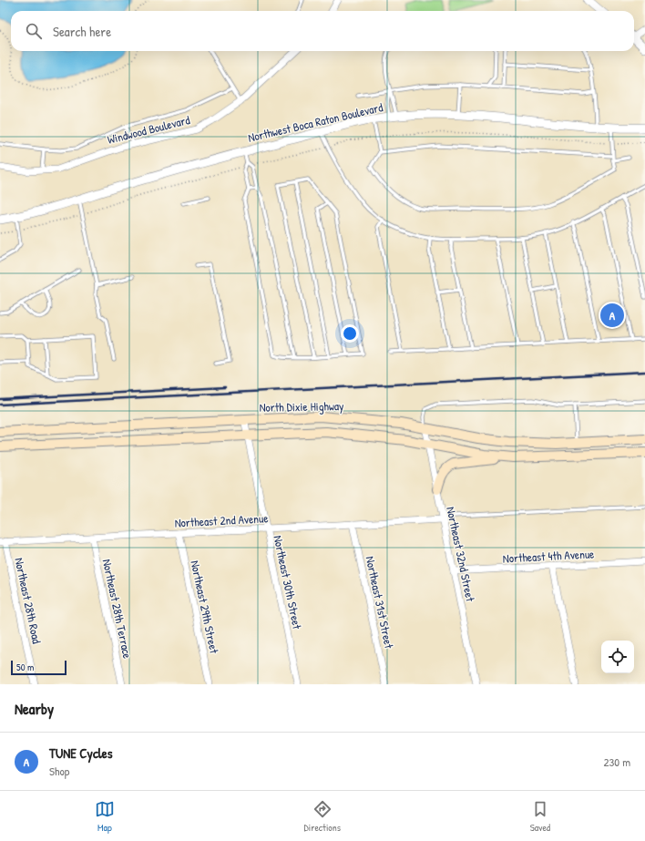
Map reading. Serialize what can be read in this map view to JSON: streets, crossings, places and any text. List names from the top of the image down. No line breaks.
{"streets":{"main road":["North Dixie Highway"],"street":["Northwest Boca Raton Boulevard","Windwood Boulevard","Northeast 2nd Avenue","Northeast 32nd Street","Northeast 4th Avenue","Northeast 30th Street","Northeast 28th Road","Northeast 31st Street","Northeast 29th Street","Northeast 28th Terrace"]},"crossings":[["North Dixie Highway","Northeast 32nd Street"],["North Dixie Highway","Northeast 30th Street"],["Northeast 2nd Avenue","Northeast 32nd Street"],["Northeast 2nd Avenue","Northeast 30th Street"],["Northeast 2nd Avenue","Northeast 28th Road"],["Northeast 2nd Avenue","Northeast 31st Street"],["Northeast 2nd Avenue","Northeast 29th Street"],["Northeast 2nd Avenue","Northeast 28th Terrace"],["Northeast 32nd Street","Northeast 4th Avenue"]],"scale_bar":"50 m","page":{"search":"Search here","pins":"A","scale":"50 m","heading":"Nearby","list":[{"mark":"A","name":"TUNE Cycles","note":"Shop","value":"230 m"}],"nav":["Map","Directions","Saved"]}}
